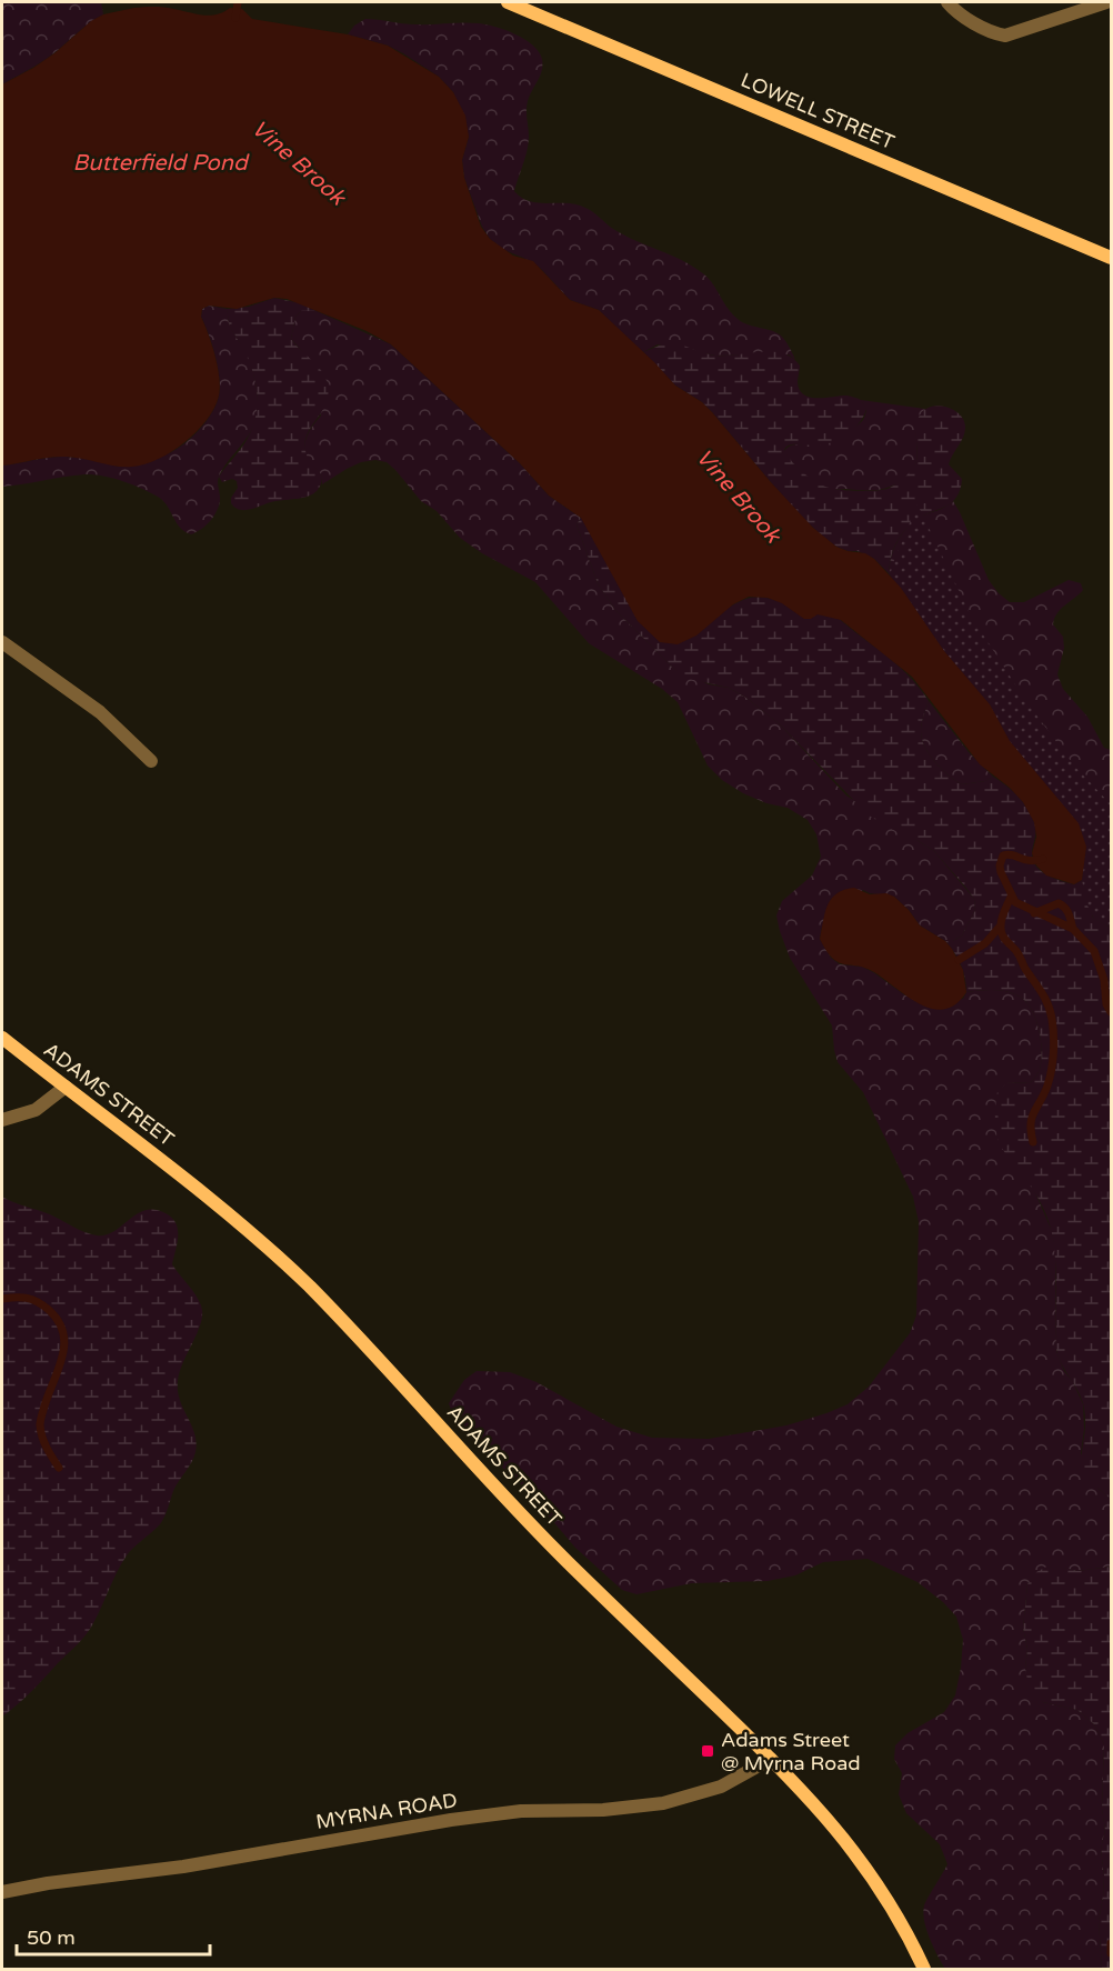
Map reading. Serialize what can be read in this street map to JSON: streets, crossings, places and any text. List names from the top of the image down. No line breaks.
{"streets":{"main road":["LOWELL STREET","ADAMS STREET"],"street":["MYRNA ROAD"]},"crossings":[["ADAMS STREET","MYRNA ROAD"]],"water":["Butterfield Pond","Vine Brook"],"places":{"transit":["Adams Street @ Myrna Road"]},"scale_bar":"50 m"}
